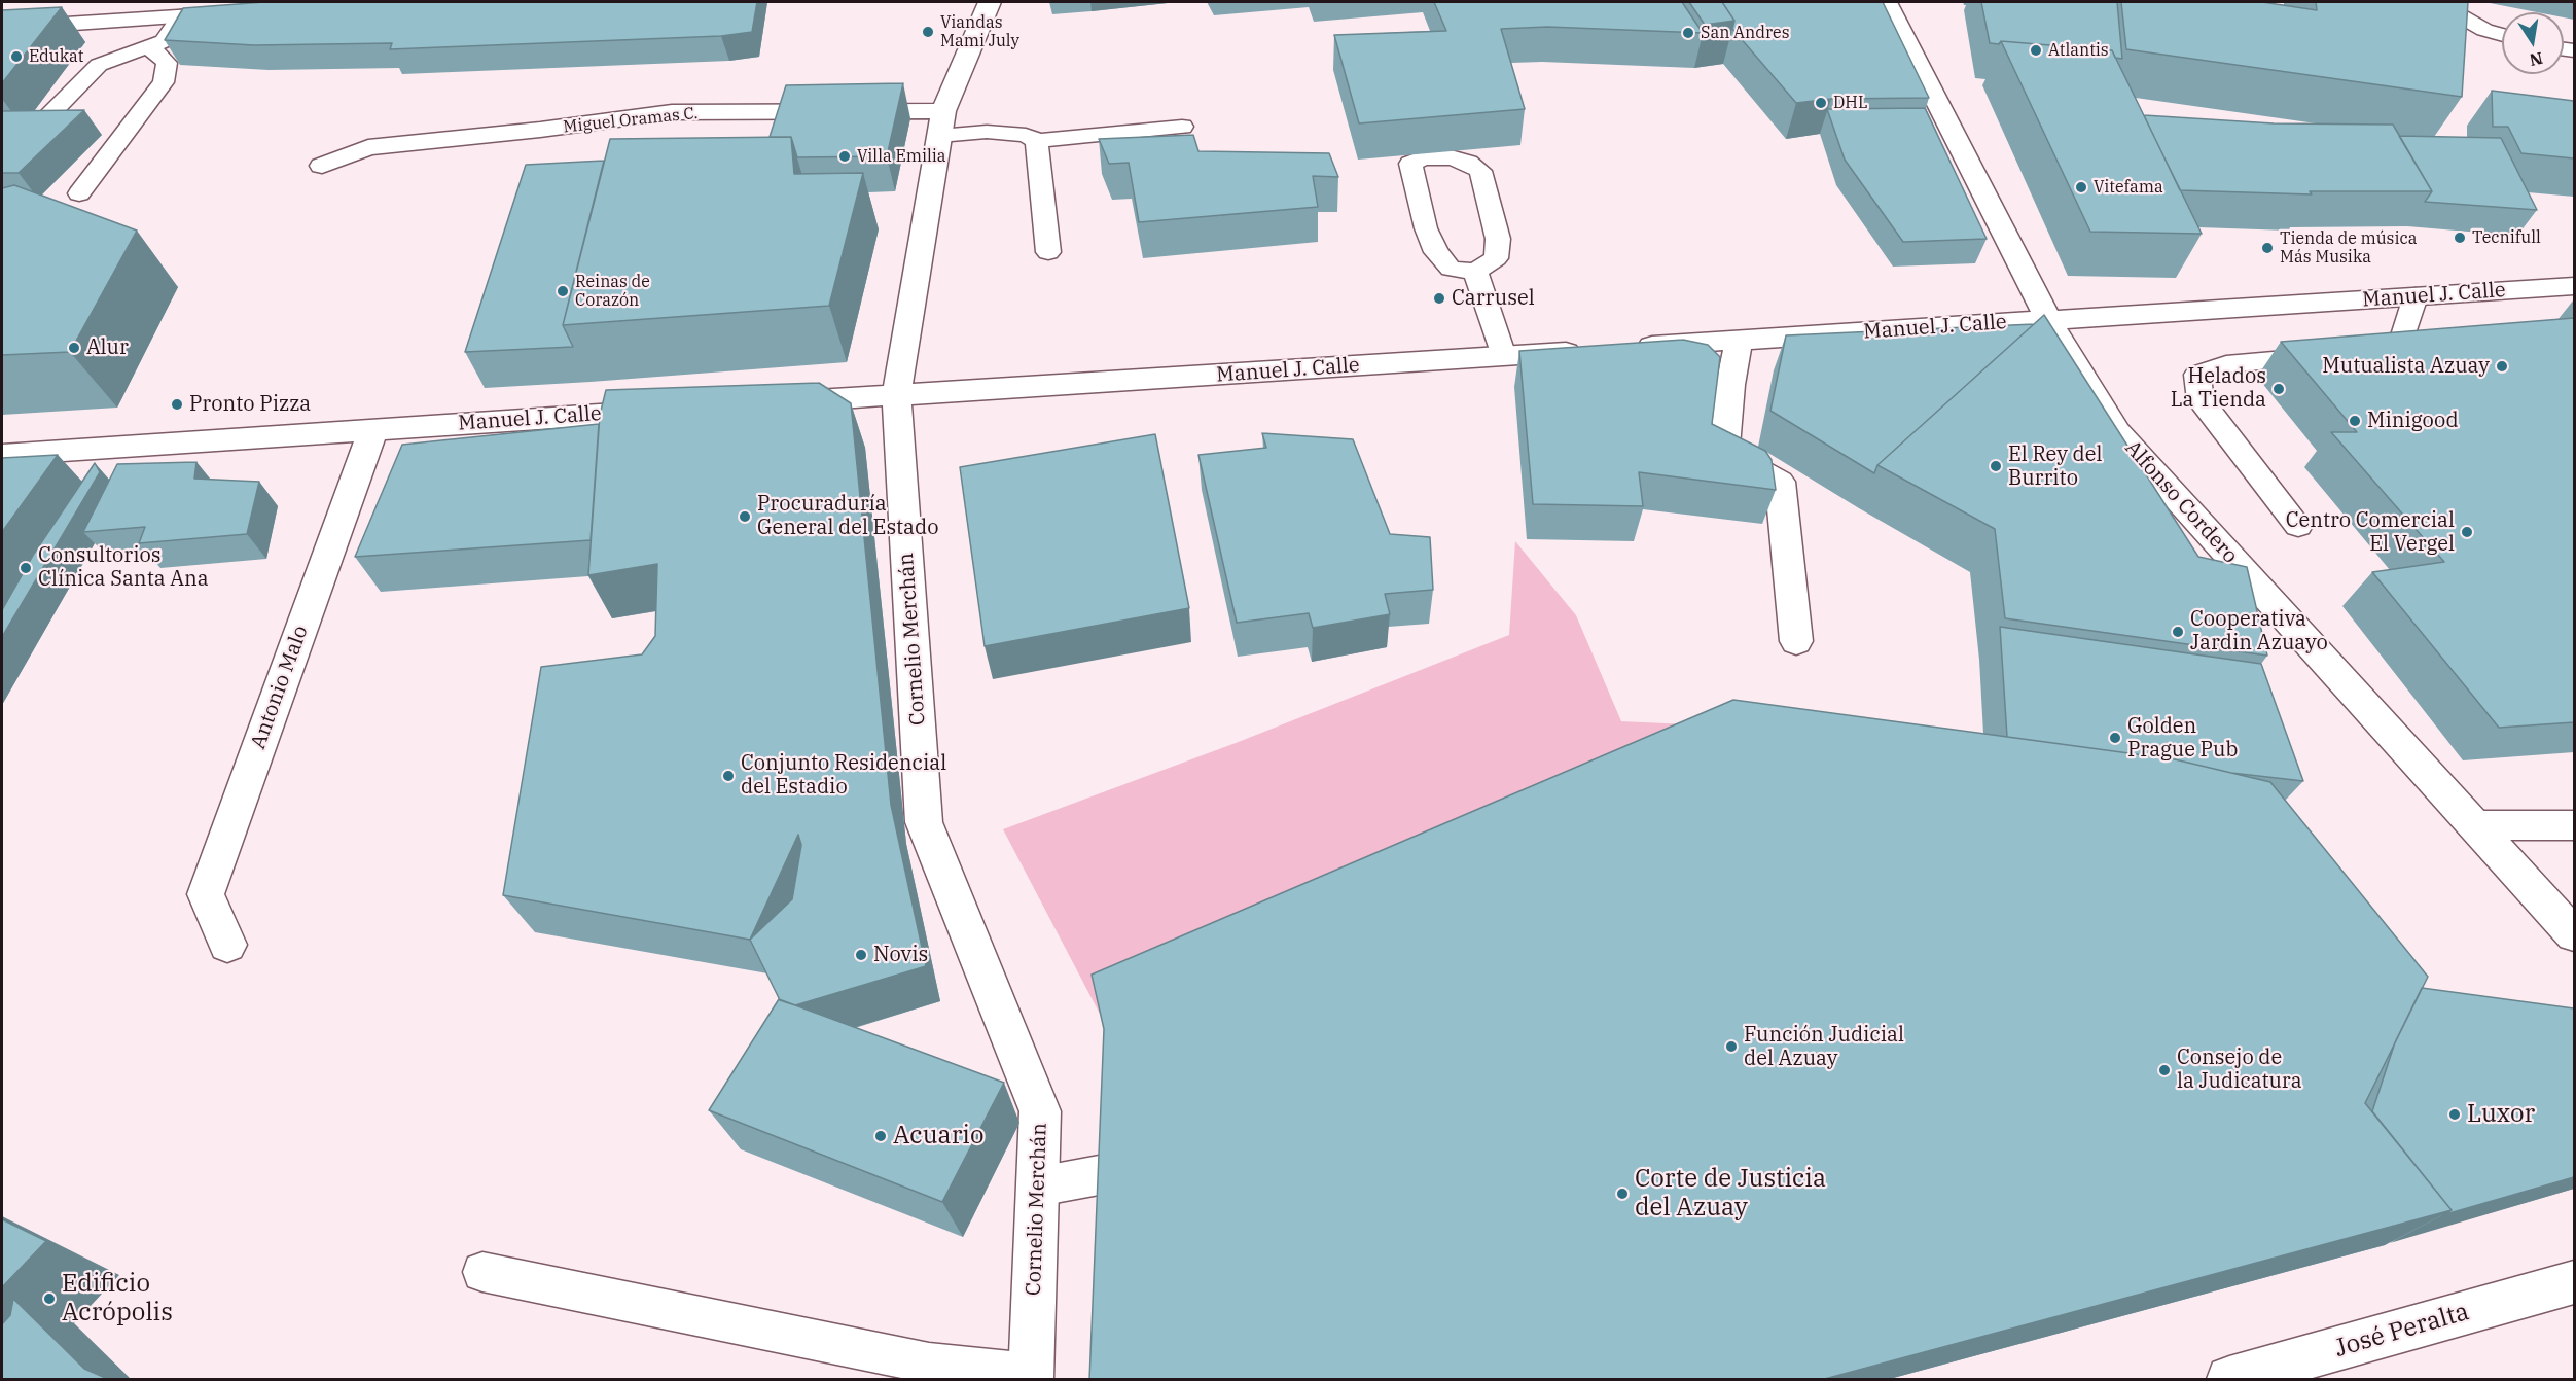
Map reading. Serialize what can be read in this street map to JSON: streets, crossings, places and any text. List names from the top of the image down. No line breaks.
{"streets":{"street":["Miguel Oramas C.","Manuel J. Calle","Alfonso Cordero","Cornelio Merchán","Antonio Malo","José Peralta"]},"crossings":[["Miguel Oramas C.","Cornelio Merchán"],["Manuel J. Calle","Alfonso Cordero"],["Manuel J. Calle","Cornelio Merchán"],["Manuel J. Calle","Antonio Malo"]],"places":["Viandas Mami July","San Andres","Atlantis","Edukat","DHL","Villa Emilia","Vitefama","Tecnifull","Tienda de música Más Musika","Reinas de Corazón","Carrusel","Alur","Mutualista Azuay","Helados La Tienda","Pronto Pizza","Minigood","El Rey del Burrito","Procuraduría General del Estado","Centro Comercial El Vergel","Consultorios Clínica Santa Ana","Cooperativa Jardin Azuayo","Golden Prague Pub","Conjunto Residencial del Estadio","Novis","Función Judicial del Azuay","Consejo de la Judicatura","Luxor","Acuario","Corte de Justicia del Azuay","Edificio Acrópolis"],"north":"bottom"}
